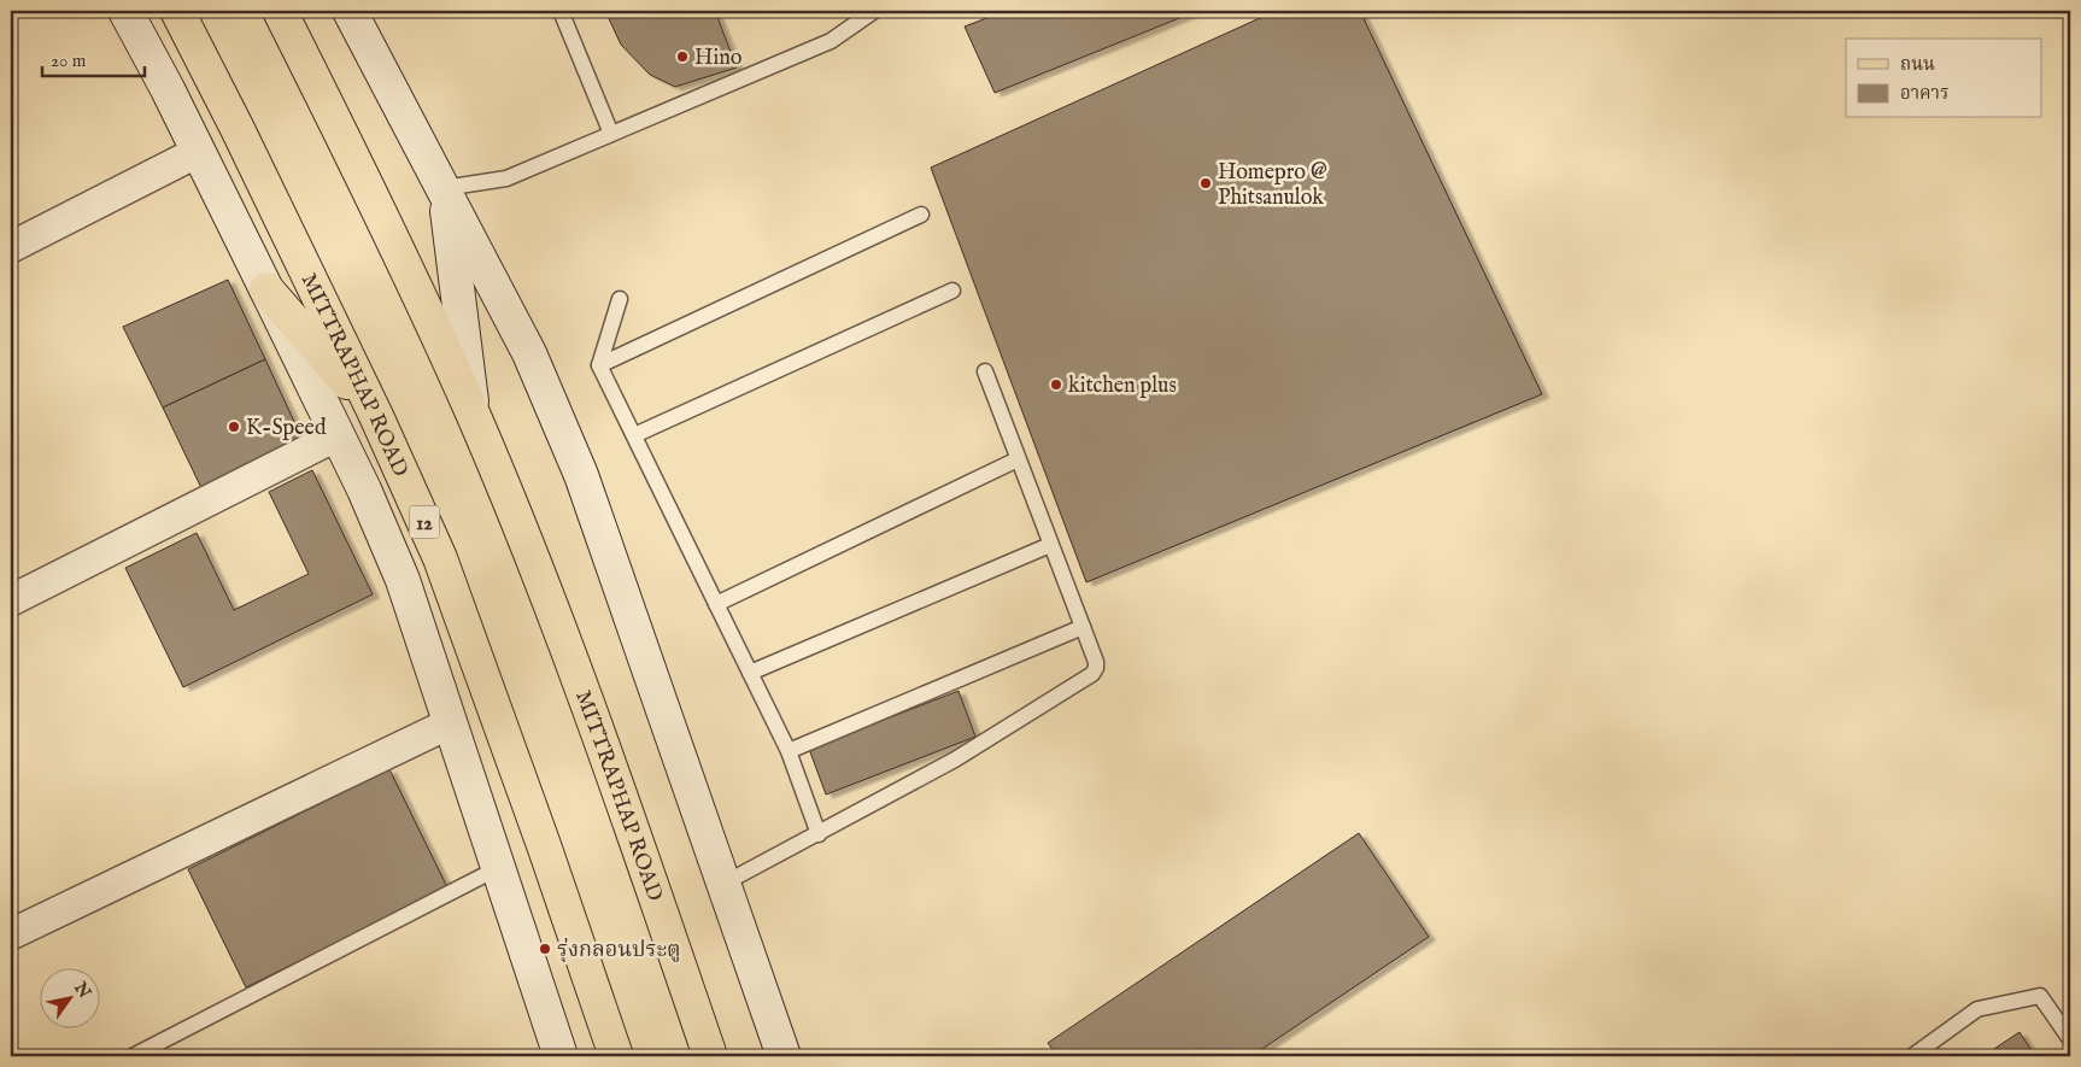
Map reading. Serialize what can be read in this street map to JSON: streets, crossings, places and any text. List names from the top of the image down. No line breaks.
{"streets":{"main road":["MITTRAPHAP ROAD","12"]},"places":["Hino","Homepro @ Phitsanulok","kitchen plus","K-Speed","รุ่งกลอนประตู"],"legend":["ถนน","อาคาร"],"scale_bar":"20 m","north":"top right"}
